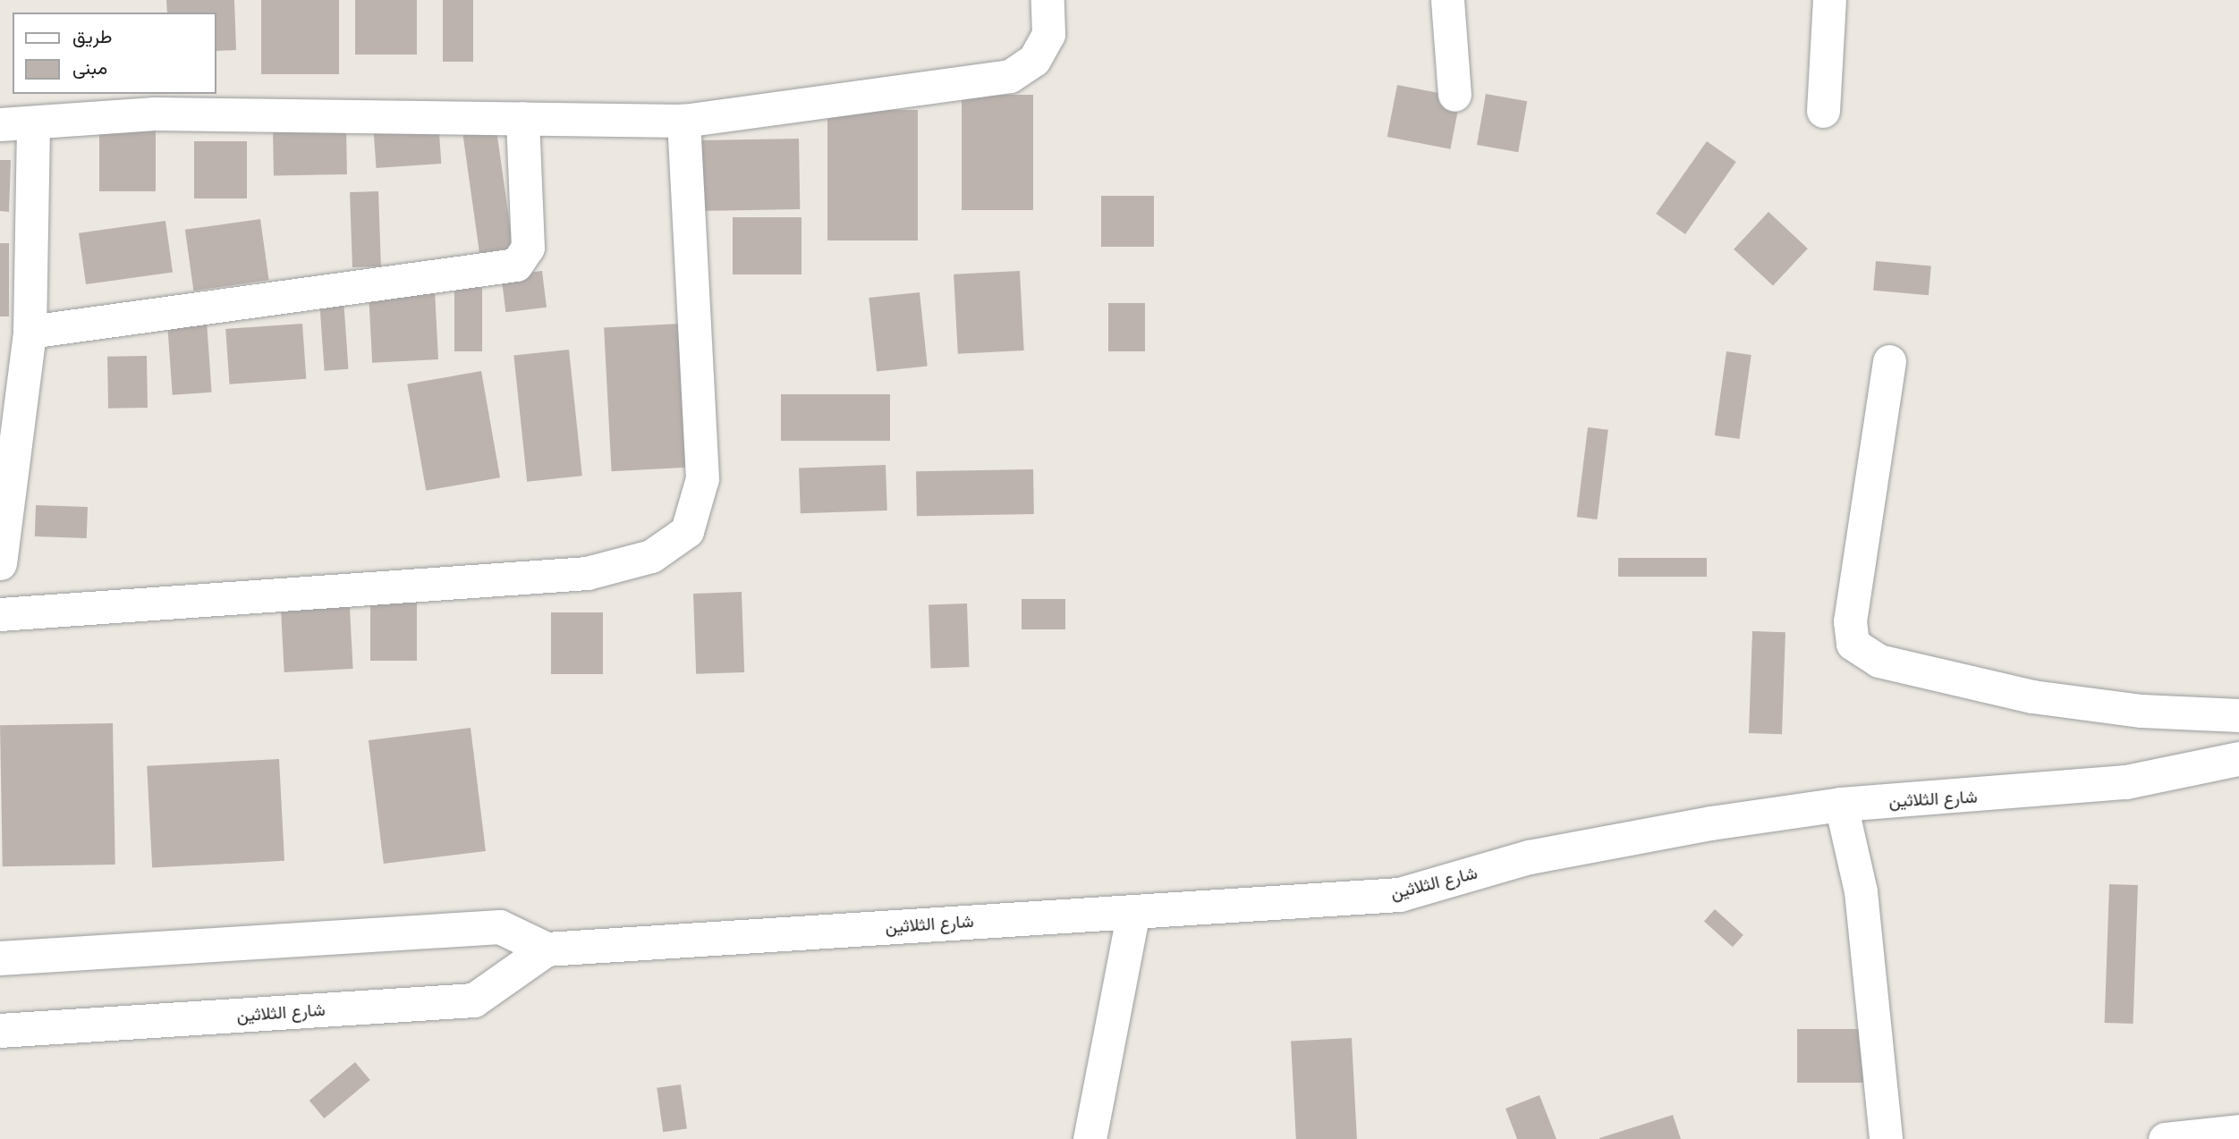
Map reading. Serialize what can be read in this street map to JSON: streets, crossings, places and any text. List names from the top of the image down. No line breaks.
{"streets":{"street":["شارع الثلاثين"]},"legend":["طريق","مبنى"]}
